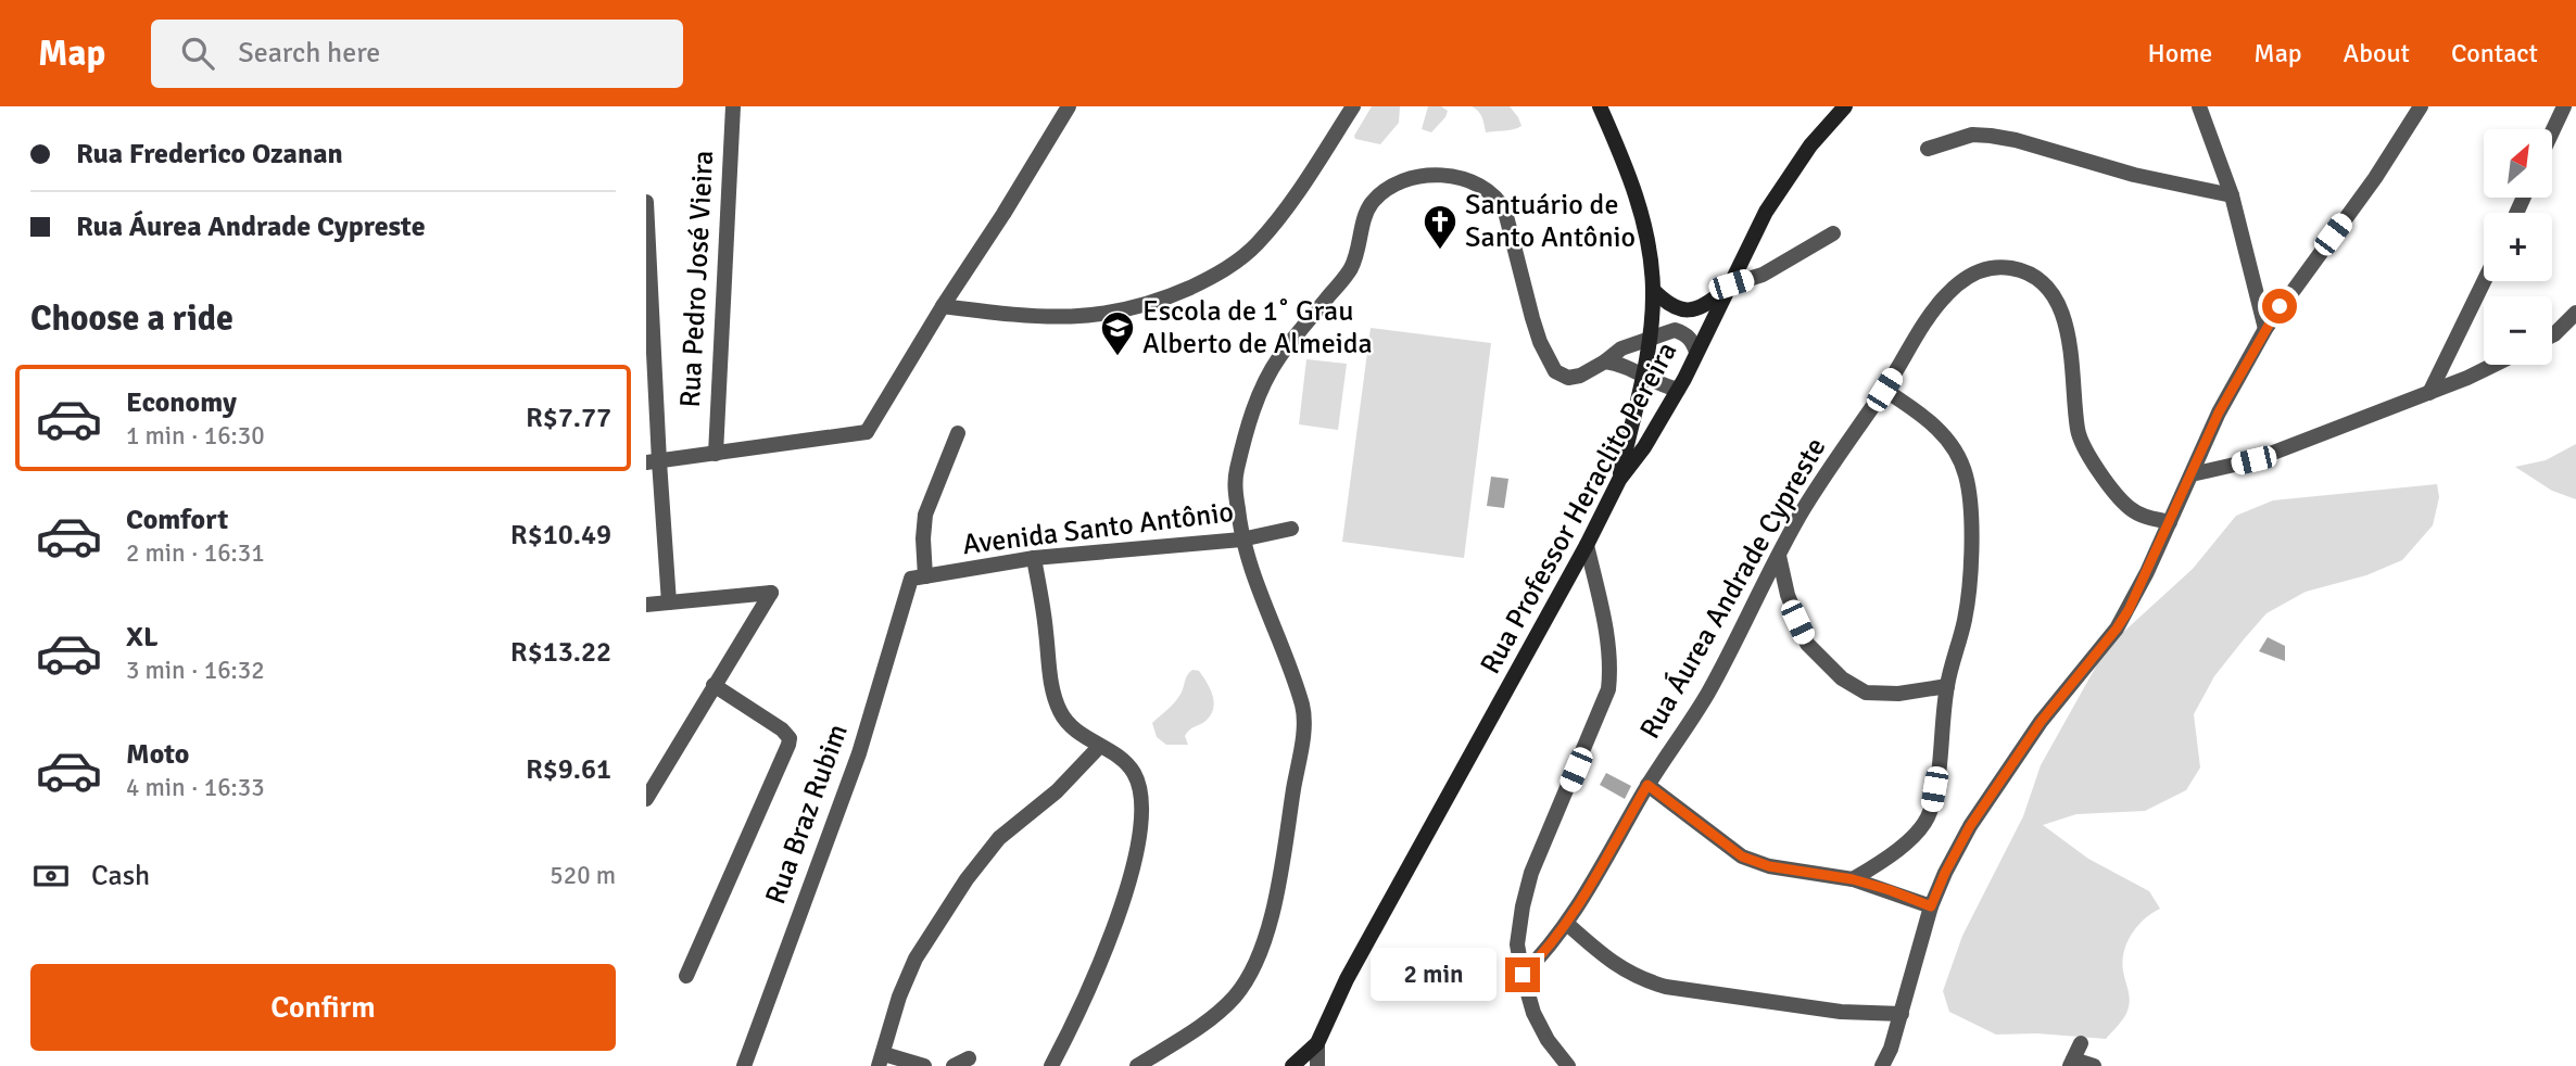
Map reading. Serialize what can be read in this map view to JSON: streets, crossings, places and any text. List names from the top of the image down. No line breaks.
{"streets":{"main road":["Rua Professor Heraclito Pereira"],"street":["Rua Pedro José Vieira","Avenida Santo Antônio","Rua Áurea Andrade Cypreste","Rua Braz Rubim"]},"crossings":[["Avenida Santo Antônio","Rua Braz Rubim"]],"places":{"church":["Santuário de Santo Antônio"],"school or university":["Escola de 1˚ Grau Alberto de Almeida"]},"north":"top right","page":{"header":"Map","search":"Search here","nav":["Home","Map","About","Contact"],"banner":["Rua Frederico Ozanan","Rua Áurea Andrade Cypreste"],"map_buttons":["+","−"],"heading":"Choose a ride","list":[{"name":"Economy","note":"1 min · 16:30","value":"R$7.77"},{"name":"Comfort","note":"2 min · 16:31","value":"R$10.49"},{"name":"XL","note":"3 min · 16:32","value":"R$13.22"},{"name":"Moto","note":"4 min · 16:33","value":"R$9.61"}],"pay":["Cash","520 m"],"bubble":"2 min","buttons":"Confirm"}}
